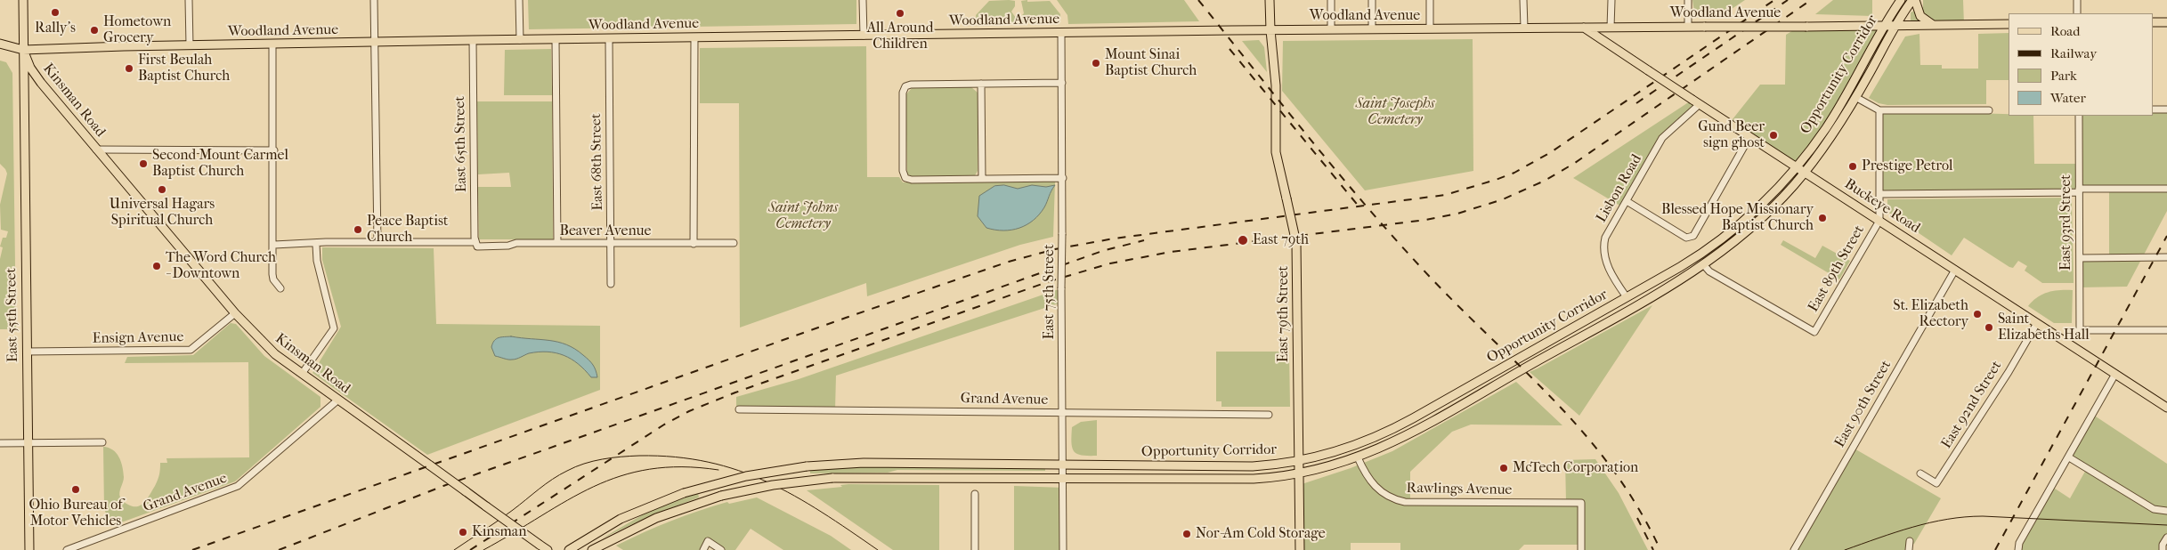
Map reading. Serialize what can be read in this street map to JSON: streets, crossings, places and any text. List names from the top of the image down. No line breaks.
{"streets":{"main road":["Woodland Avenue","Opportunity Corridor","Kinsman Road","Buckeye Road","East 79th Street","East 55th Street"],"street":["East 65th Street","East 68th Street","Lisbon Road","East 93rd Street","Beaver Avenue","East 89th Street","East 75th Street","Ensign Avenue","Grand Avenue","East 90th Street","East 92nd Street","Rawlings Avenue"]},"crossings":[["Woodland Avenue","Opportunity Corridor"],["Woodland Avenue","Kinsman Road"],["Woodland Avenue","East 65th Street"],["Woodland Avenue","East 68th Street"],["Woodland Avenue","Buckeye Road"],["Woodland Avenue","East 75th Street"],["Woodland Avenue","East 79th Street"],["Woodland Avenue","East 55th Street"],["Opportunity Corridor","Lisbon Road"],["Opportunity Corridor","Buckeye Road"],["Opportunity Corridor","East 89th Street"],["Opportunity Corridor","East 75th Street"],["Opportunity Corridor","East 79th Street"],["Opportunity Corridor","Rawlings Avenue"],["Kinsman Road","East 55th Street"],["Kinsman Road","Ensign Avenue"],["Kinsman Road","Grand Avenue"],["East 65th Street","Beaver Avenue"],["East 68th Street","Beaver Avenue"],["Lisbon Road","Buckeye Road"],["Buckeye Road","East 89th Street"],["Buckeye Road","East 90th Street"],["Buckeye Road","East 92nd Street"],["East 75th Street","Grand Avenue"],["East 55th Street","Ensign Avenue"]],"parks":["Saint Josephs Cemetery","Saint Johns Cemetery"],"places":["Rally's","All Around Children","Hometown Grocery","Mount Sinai Baptist Church","First Beulah Baptist Church","Gund Beer sign ghost","Second Mount Carmel Baptist Church","Prestige Petrol","Universal Hagars Spiritual Church","Blessed Hope Missionary Baptist Church","Peace Baptist Church","East 79th","The Word Church - Downtown","St. Elizabeth Rectory","Saint Elizabeths Hall","McTech Corporation","Ohio Bureau of Motor Vehicles","Kinsman","Nor-Am Cold Storage"],"legend":["Road","Railway","Park","Water"]}
